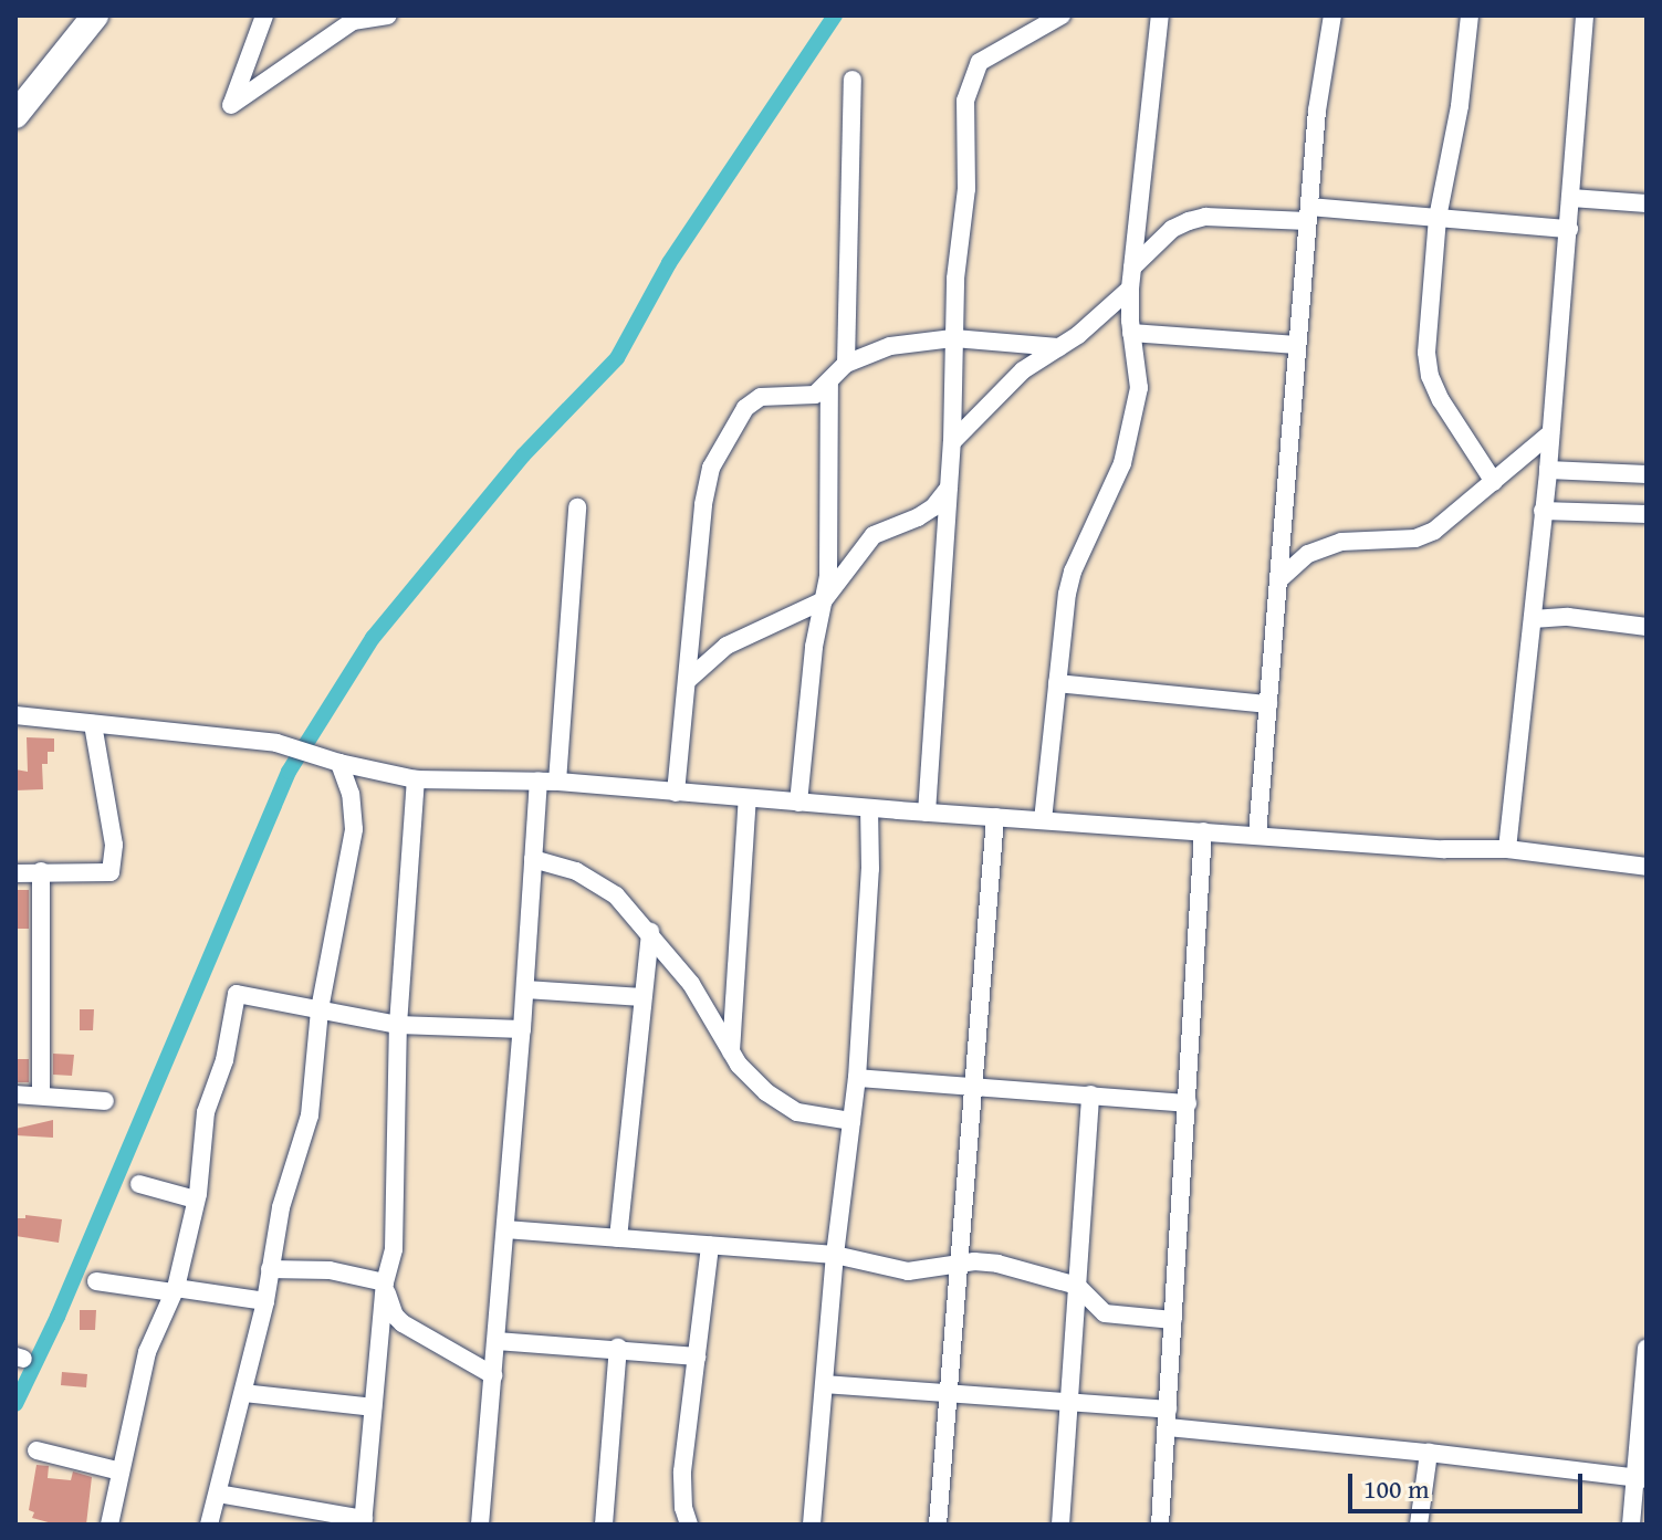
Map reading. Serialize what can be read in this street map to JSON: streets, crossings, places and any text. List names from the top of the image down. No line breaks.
{"scale_bar":"100 m"}
